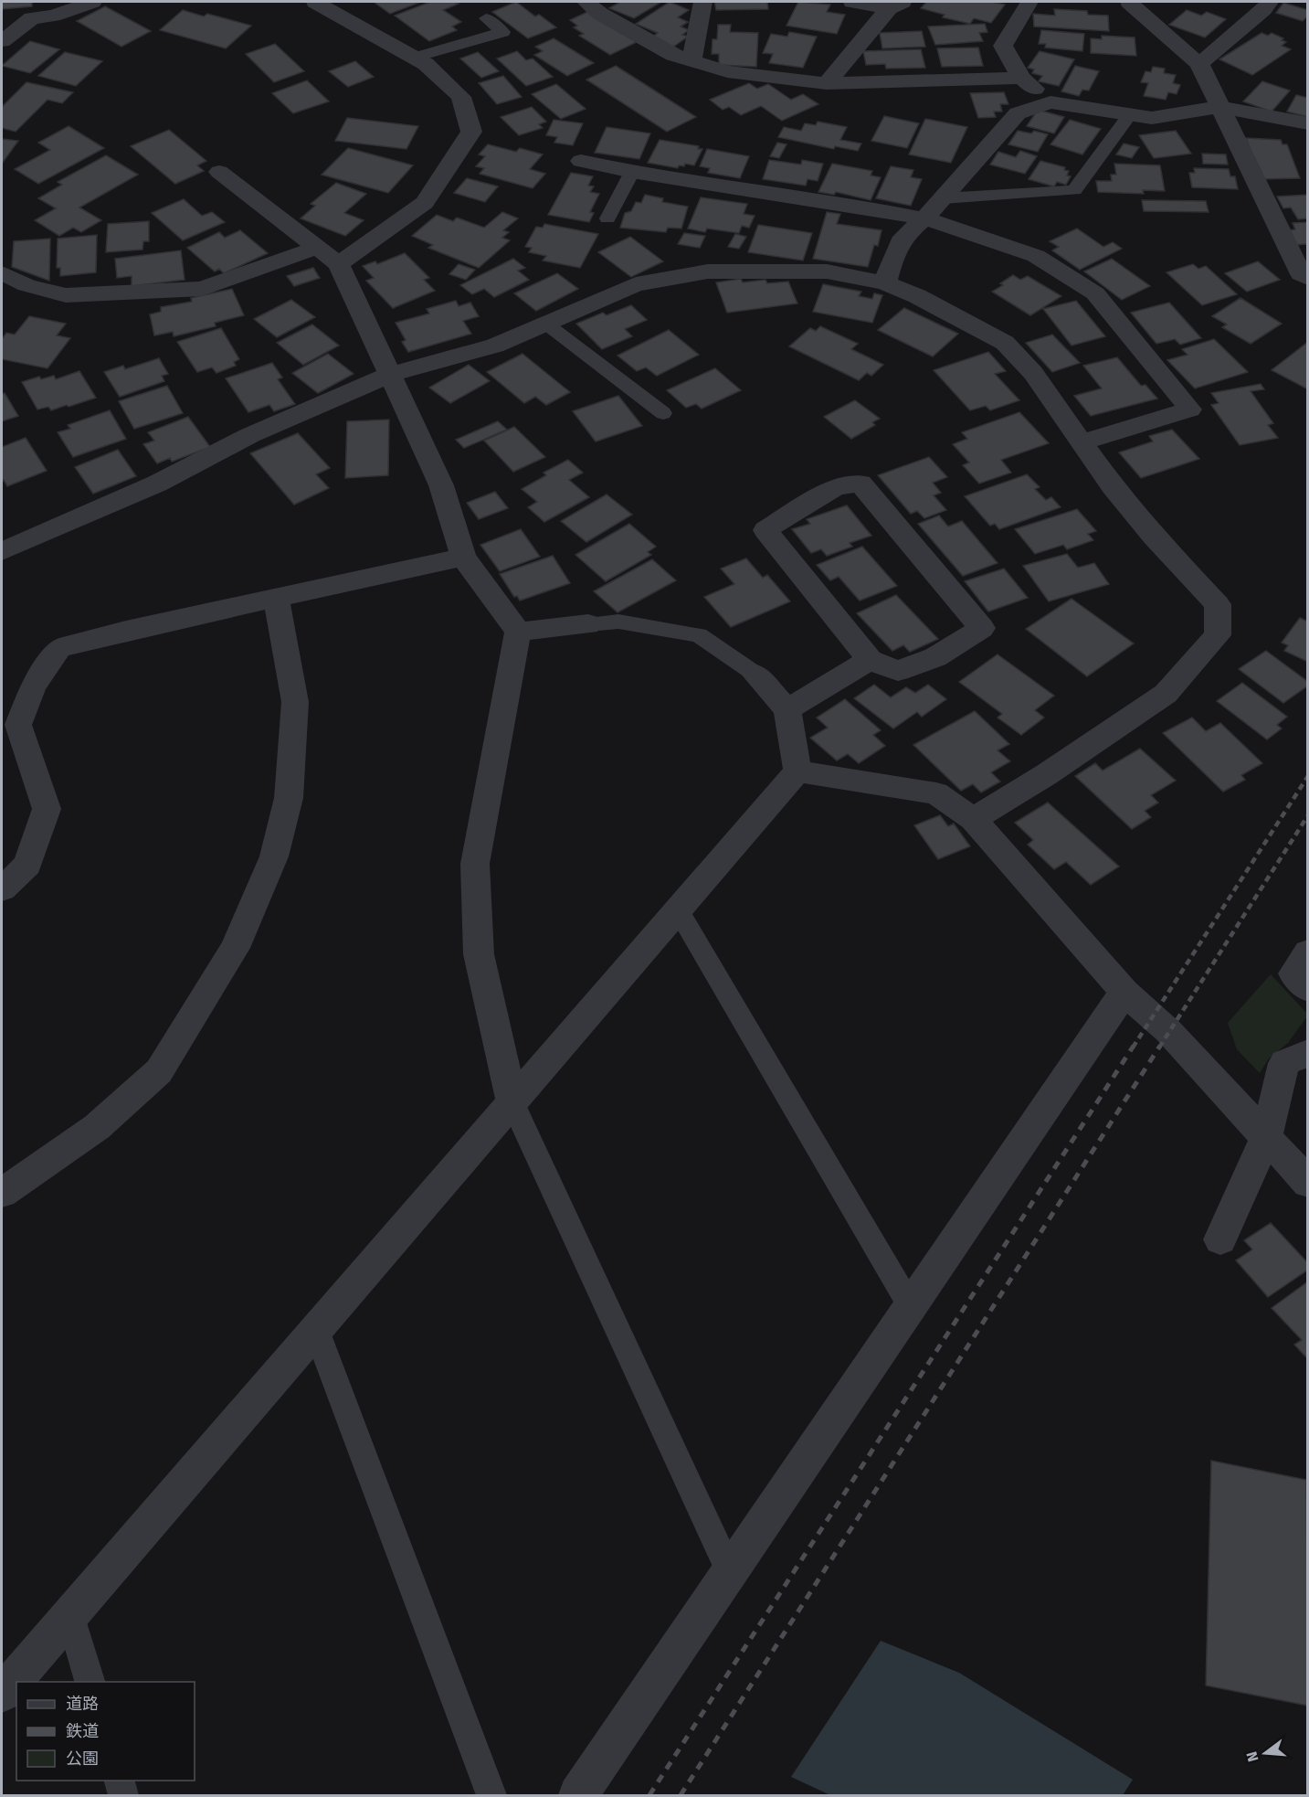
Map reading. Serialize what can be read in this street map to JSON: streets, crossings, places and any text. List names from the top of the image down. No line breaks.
{"legend":["道路","鉄道","公園"],"north":"left"}
